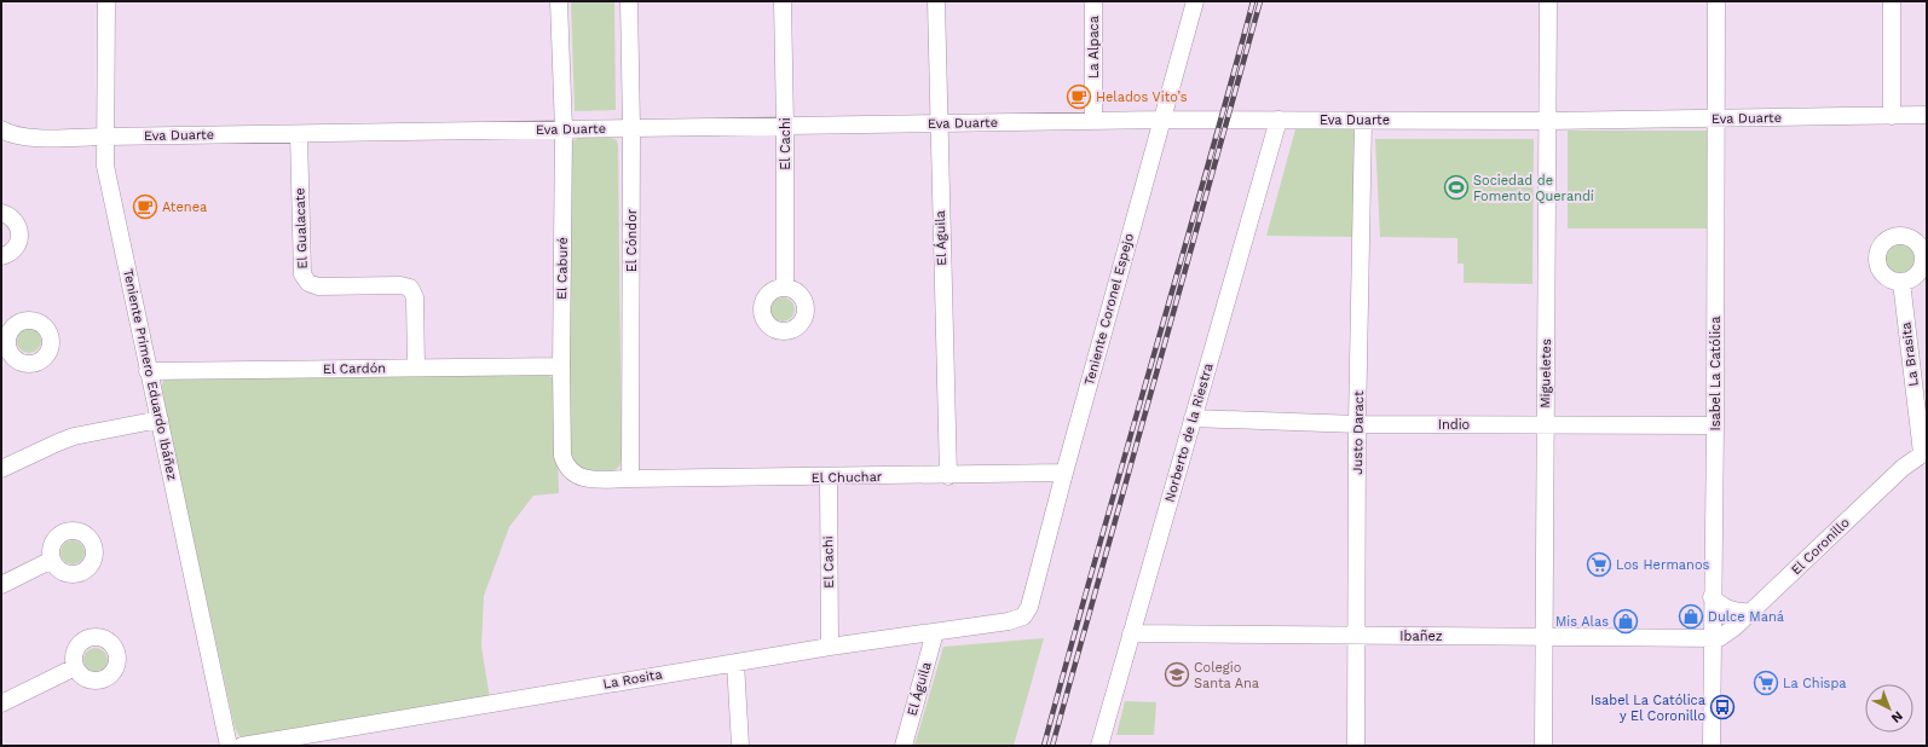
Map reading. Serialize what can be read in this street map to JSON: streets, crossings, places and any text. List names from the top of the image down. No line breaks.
{"streets":{"street":["La Alpaca","Eva Duarte","El Cachi","El Gualacate","El Águila","El Cóndor","El Caburé","Teniente Coronel Espejo","La Brasita","El Cardón","Migueletes","Isabel La Católica","Teniente Primero Eduardo Ibáñez","Indio","Norberto de la Riestra","Justo Daract","El Chuchar","El Coronillo","Ibañez","La Rosita"]},"crossings":[["La Alpaca","Eva Duarte"],["Eva Duarte","El Cachi"],["Eva Duarte","El Gualacate"],["Eva Duarte","El Águila"],["Eva Duarte","El Cóndor"],["Eva Duarte","El Caburé"],["Eva Duarte","Teniente Coronel Espejo"],["Eva Duarte","Migueletes"],["Eva Duarte","Isabel La Católica"],["Eva Duarte","Teniente Primero Eduardo Ibáñez"],["Eva Duarte","Norberto de la Riestra"],["Eva Duarte","Justo Daract"],["El Cachi","El Chuchar"],["El Cachi","La Rosita"],["El Gualacate","El Cardón"],["El Águila","El Chuchar"],["El Águila","La Rosita"],["El Cóndor","El Caburé"],["El Cóndor","El Chuchar"],["El Caburé","El Cardón"],["El Caburé","El Chuchar"],["Teniente Coronel Espejo","El Chuchar"],["Teniente Coronel Espejo","La Rosita"],["La Brasita","El Coronillo"],["El Cardón","Teniente Primero Eduardo Ibáñez"],["Migueletes","Indio"],["Migueletes","Ibañez"],["Isabel La Católica","Indio"],["Isabel La Católica","El Coronillo"],["Isabel La Católica","Ibañez"],["Indio","Norberto de la Riestra"],["Indio","Justo Daract"],["Norberto de la Riestra","Ibañez"],["Justo Daract","Ibañez"],["El Coronillo","Ibañez"]],"places":{"cafe":["Helados Vito’s","Atenea"],"sports":["Sociedad de Fomento Querandí"],"supermarket":["Los Hermanos","La Chispa"],"shop":["Dulce Maná","Mis Alas"],"school or university":["Colegio Santa Ana"],"bus stop":["Isabel La Católica y El Coronillo"]},"north":"bottom right"}
